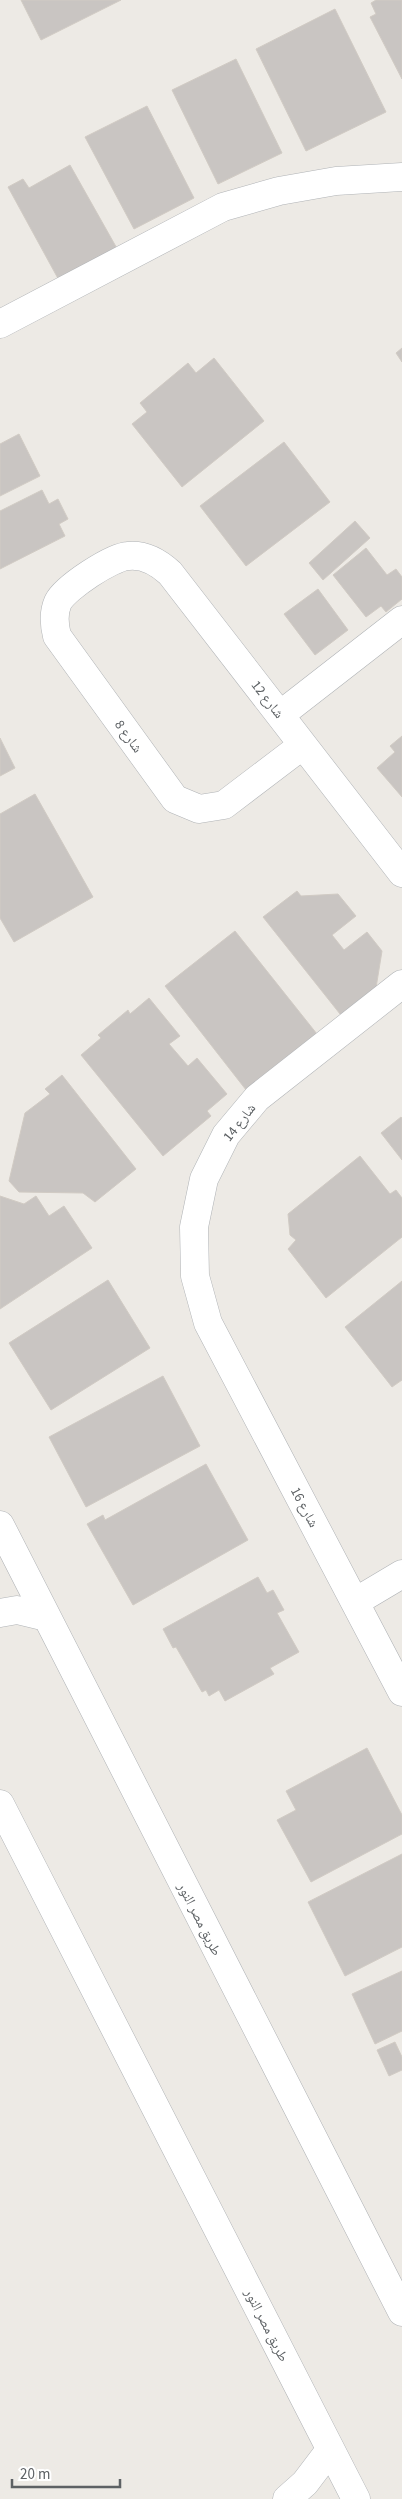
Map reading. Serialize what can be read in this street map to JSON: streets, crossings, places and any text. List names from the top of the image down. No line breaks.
{"streets":{"street":["شارع 12","شارع 8","شارع 14","شارع 16","طريق مصر النور"]},"crossings":[["شارع 12","شارع 8"],["شارع 14","شارع 16"]],"scale_bar":"20 m"}
